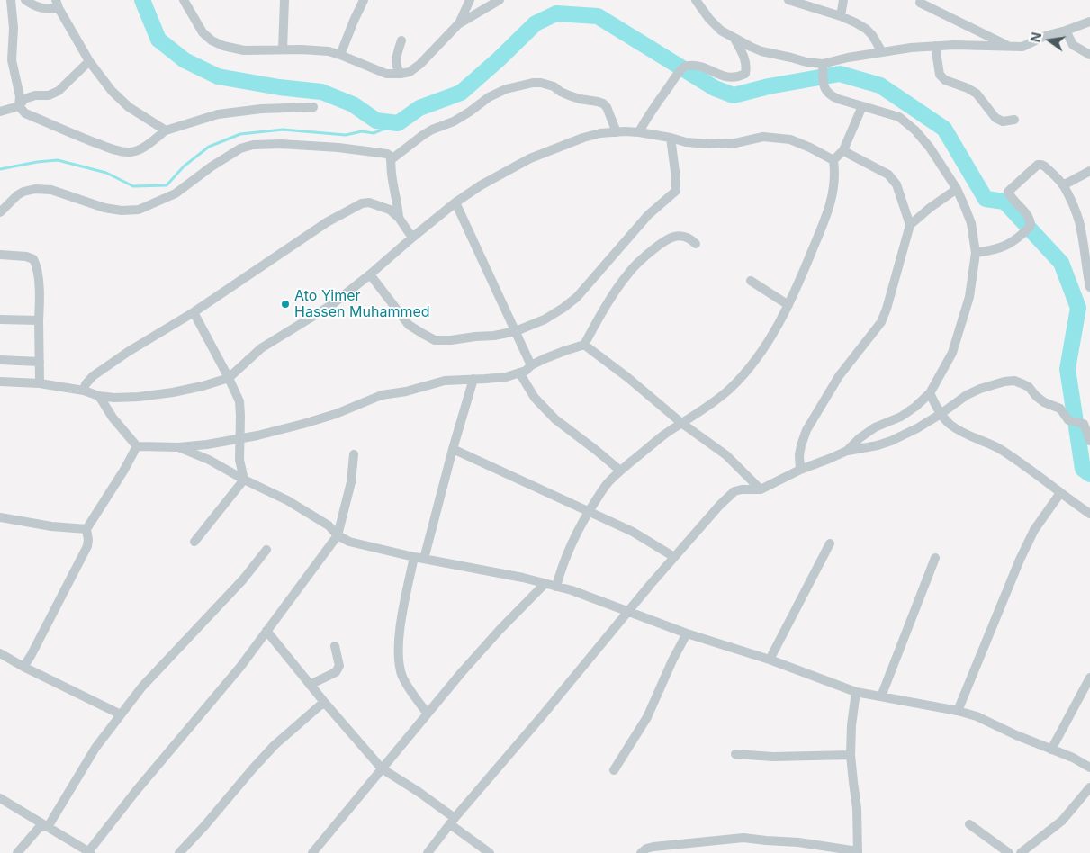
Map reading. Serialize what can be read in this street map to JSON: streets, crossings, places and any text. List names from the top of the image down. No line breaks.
{"places":["Ato Yimer Hassen Muhammed"],"north":"left"}
